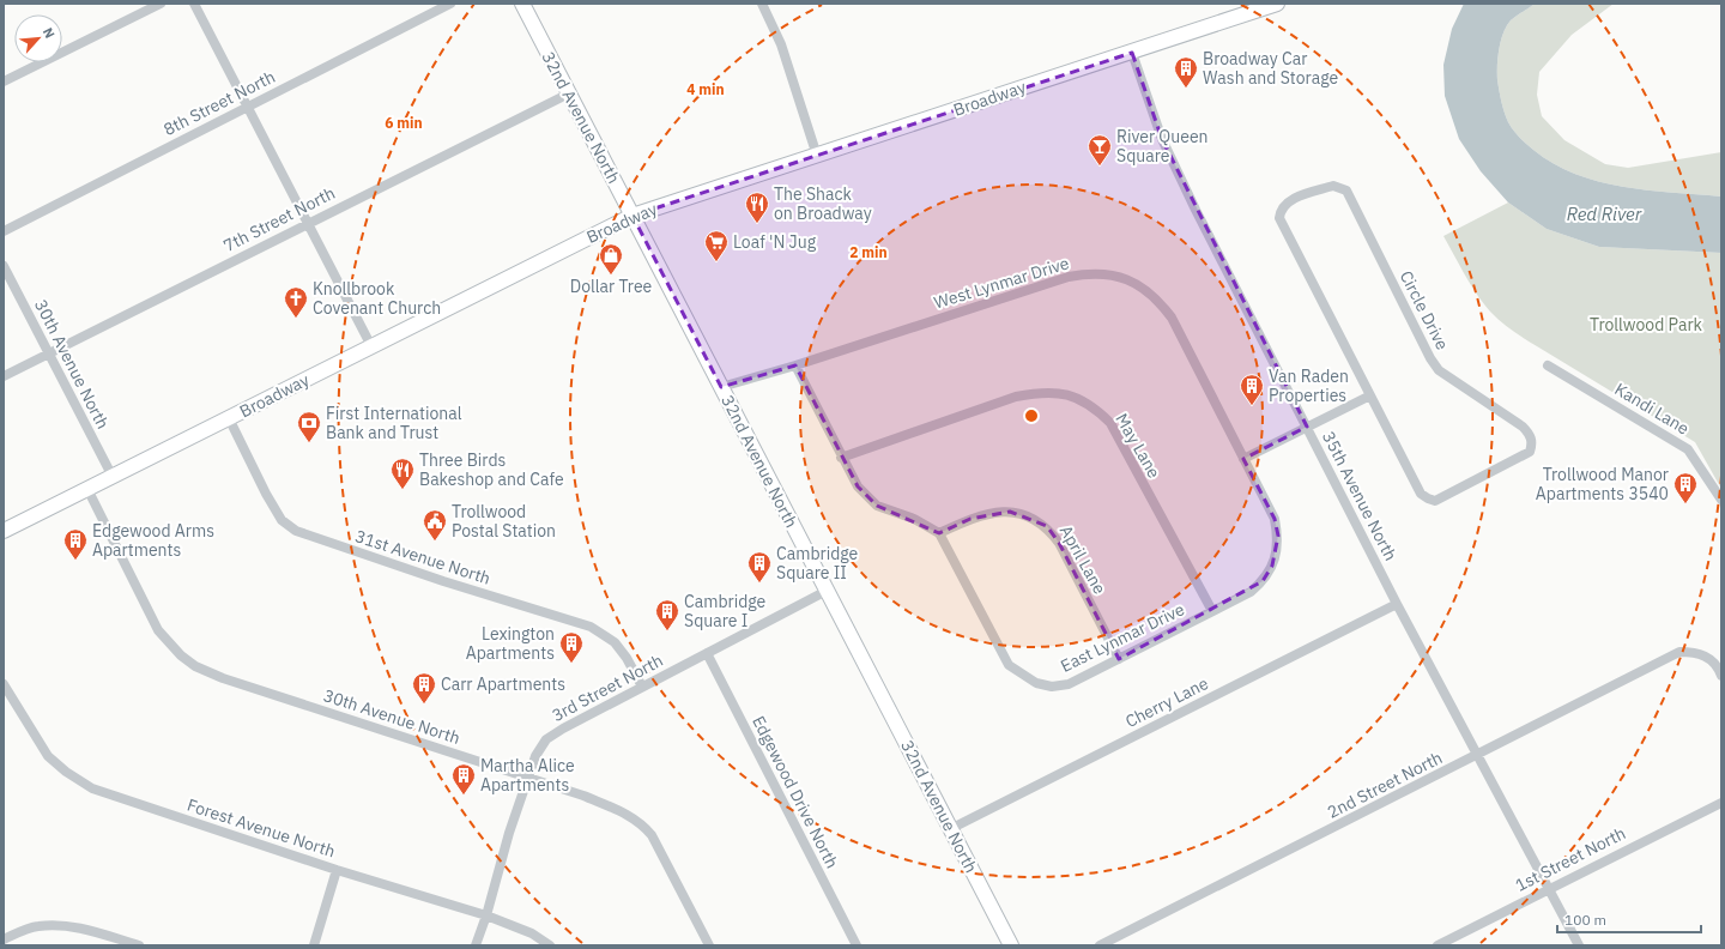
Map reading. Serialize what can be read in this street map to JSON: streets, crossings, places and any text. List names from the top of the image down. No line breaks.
{"streets":{"street":["Broadway","8th Street North","32nd Avenue North","7th Street North","West Lynmar Drive","Circle Drive","30th Avenue North","Kandi Lane","May Lane","35th Avenue North","31st Avenue North","April Lane","East Lynmar Drive","3rd Street North","Cherry Lane","2nd Street North","Edgewood Drive North","Forest Avenue North","1st Street North"]},"crossings":[["Broadway","32nd Avenue North"],["Broadway","30th Avenue North"],["Broadway","35th Avenue North"],["Broadway","31st Avenue North"],["32nd Avenue North","7th Street North"],["32nd Avenue North","West Lynmar Drive"],["32nd Avenue North","3rd Street North"],["32nd Avenue North","Cherry Lane"],["7th Street North","30th Avenue North"],["West Lynmar Drive","East Lynmar Drive"],["30th Avenue North","3rd Street North"],["May Lane","East Lynmar Drive"],["35th Avenue North","Cherry Lane"],["35th Avenue North","2nd Street North"],["35th Avenue North","1st Street North"],["31st Avenue North","3rd Street North"],["April Lane","East Lynmar Drive"],["3rd Street North","Edgewood Drive North"],["3rd Street North","Forest Avenue North"]],"water":["Red River"],"parks":["Trollwood Park"],"places":{"building":["Broadway Car Wash and Storage","Van Raden Properties","Trollwood Manor Apartments 3540","Edgewood Arms Apartments","Cambridge Square II","Cambridge Square I","Lexington Apartments","Carr Apartments","Martha Alice Apartments"],"bar":["River Queen Square"],"restaurant":["The Shack on Broadway","Three Birds Bakeshop and Cafe"],"supermarket":["Loaf 'N Jug"],"shop":["Dollar Tree"],"church":["Knollbrook Covenant Church"],"bank":["First International Bank and Trust"],"public building":["Trollwood Postal Station"]},"scale_bar":"100 m","north":"top right","rings":["4 min","6 min","2 min"]}
